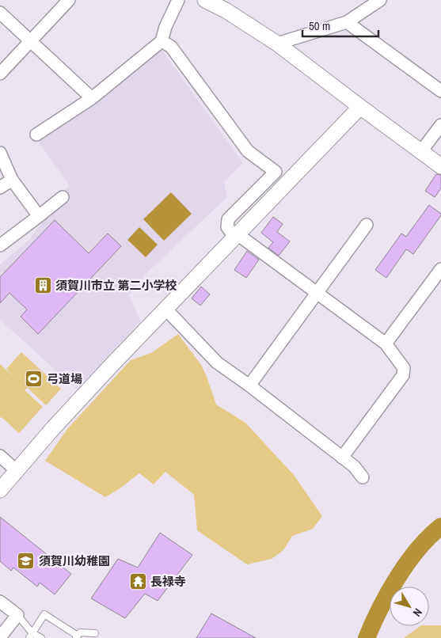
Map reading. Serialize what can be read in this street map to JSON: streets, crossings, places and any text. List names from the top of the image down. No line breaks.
{"places":{"building":["須賀川市立 第二小学校"],"sports":["弓道場"],"school or university":["須賀川幼稚園"],"temple":["長禄寺"]},"scale_bar":"50 m","north":"bottom right"}
